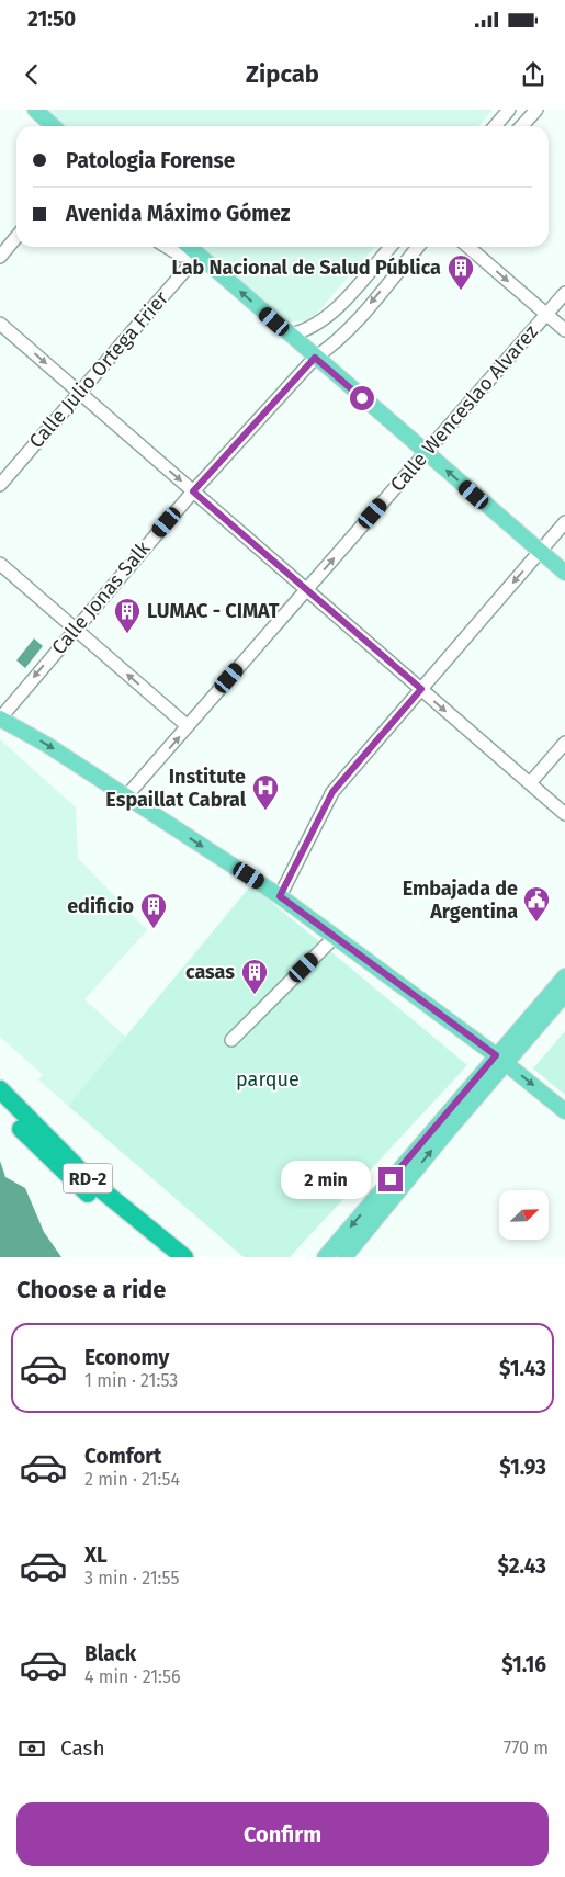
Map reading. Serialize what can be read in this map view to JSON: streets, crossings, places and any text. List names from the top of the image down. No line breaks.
{"streets":{"highway":["RD-2"],"street":["Calle Julio Ortega Frier","Calle Wenceslao Alvarez","Calle Jonas Salk"]},"one_way":["Calle Wenceslao Alvarez"],"parks":["parque"],"places":{"building":["Lab Nacional de Salud Pública","LUMAC - CIMAT","edificio","casas"],"hospital":["Institute Espaillat Cabral"],"public building":["Embajada de Argentina"]},"north":"top right","page":{"status":"21:50","header":"Zipcab","banner":["Patologia Forense","Avenida Máximo Gómez"],"bubble":"2 min","heading":"Choose a ride","list":[{"name":"Economy","note":"1 min · 21:53","value":"$1.43"},{"name":"Comfort","note":"2 min · 21:54","value":"$1.93"},{"name":"XL","note":"3 min · 21:55","value":"$2.43"},{"name":"Black","note":"4 min · 21:56","value":"$1.16"}],"pay":["Cash","770 m"],"buttons":"Confirm"}}
